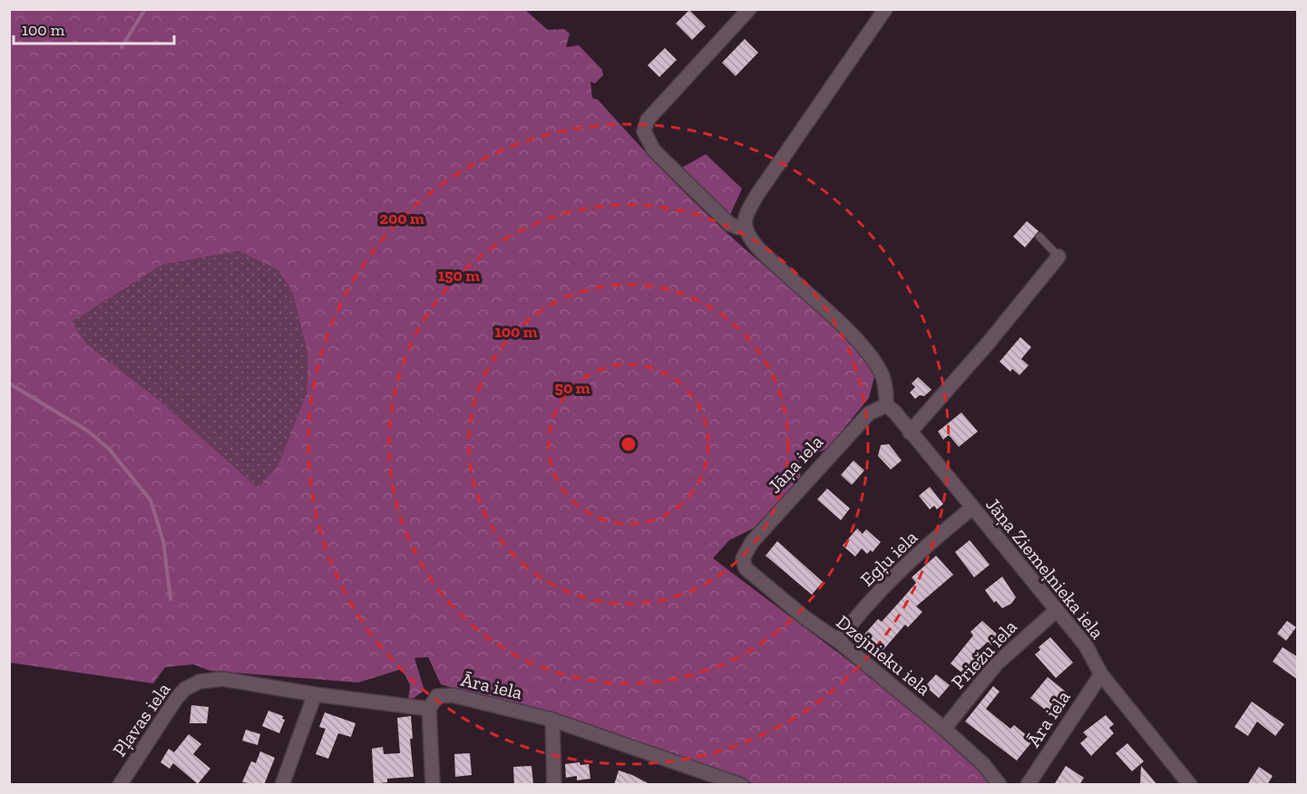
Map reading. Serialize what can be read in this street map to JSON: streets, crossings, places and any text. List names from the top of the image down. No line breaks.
{"streets":{"street":["Jāņa iela","Egļu iela","Jāņa Ziemeļnieka iela","Priežu iela","Dzejnieku iela","Āra iela","Pļavas iela"]},"crossings":[["Jāņa iela","Jāņa Ziemeļnieka iela"],["Jāņa iela","Dzejnieku iela"],["Egļu iela","Jāņa Ziemeļnieka iela"],["Egļu iela","Dzejnieku iela"],["Jāņa Ziemeļnieka iela","Priežu iela"],["Jāņa Ziemeļnieka iela","Āra iela"],["Priežu iela","Dzejnieku iela"]],"scale_bar":"100 m","rings":["200 m","150 m","100 m","50 m"]}
